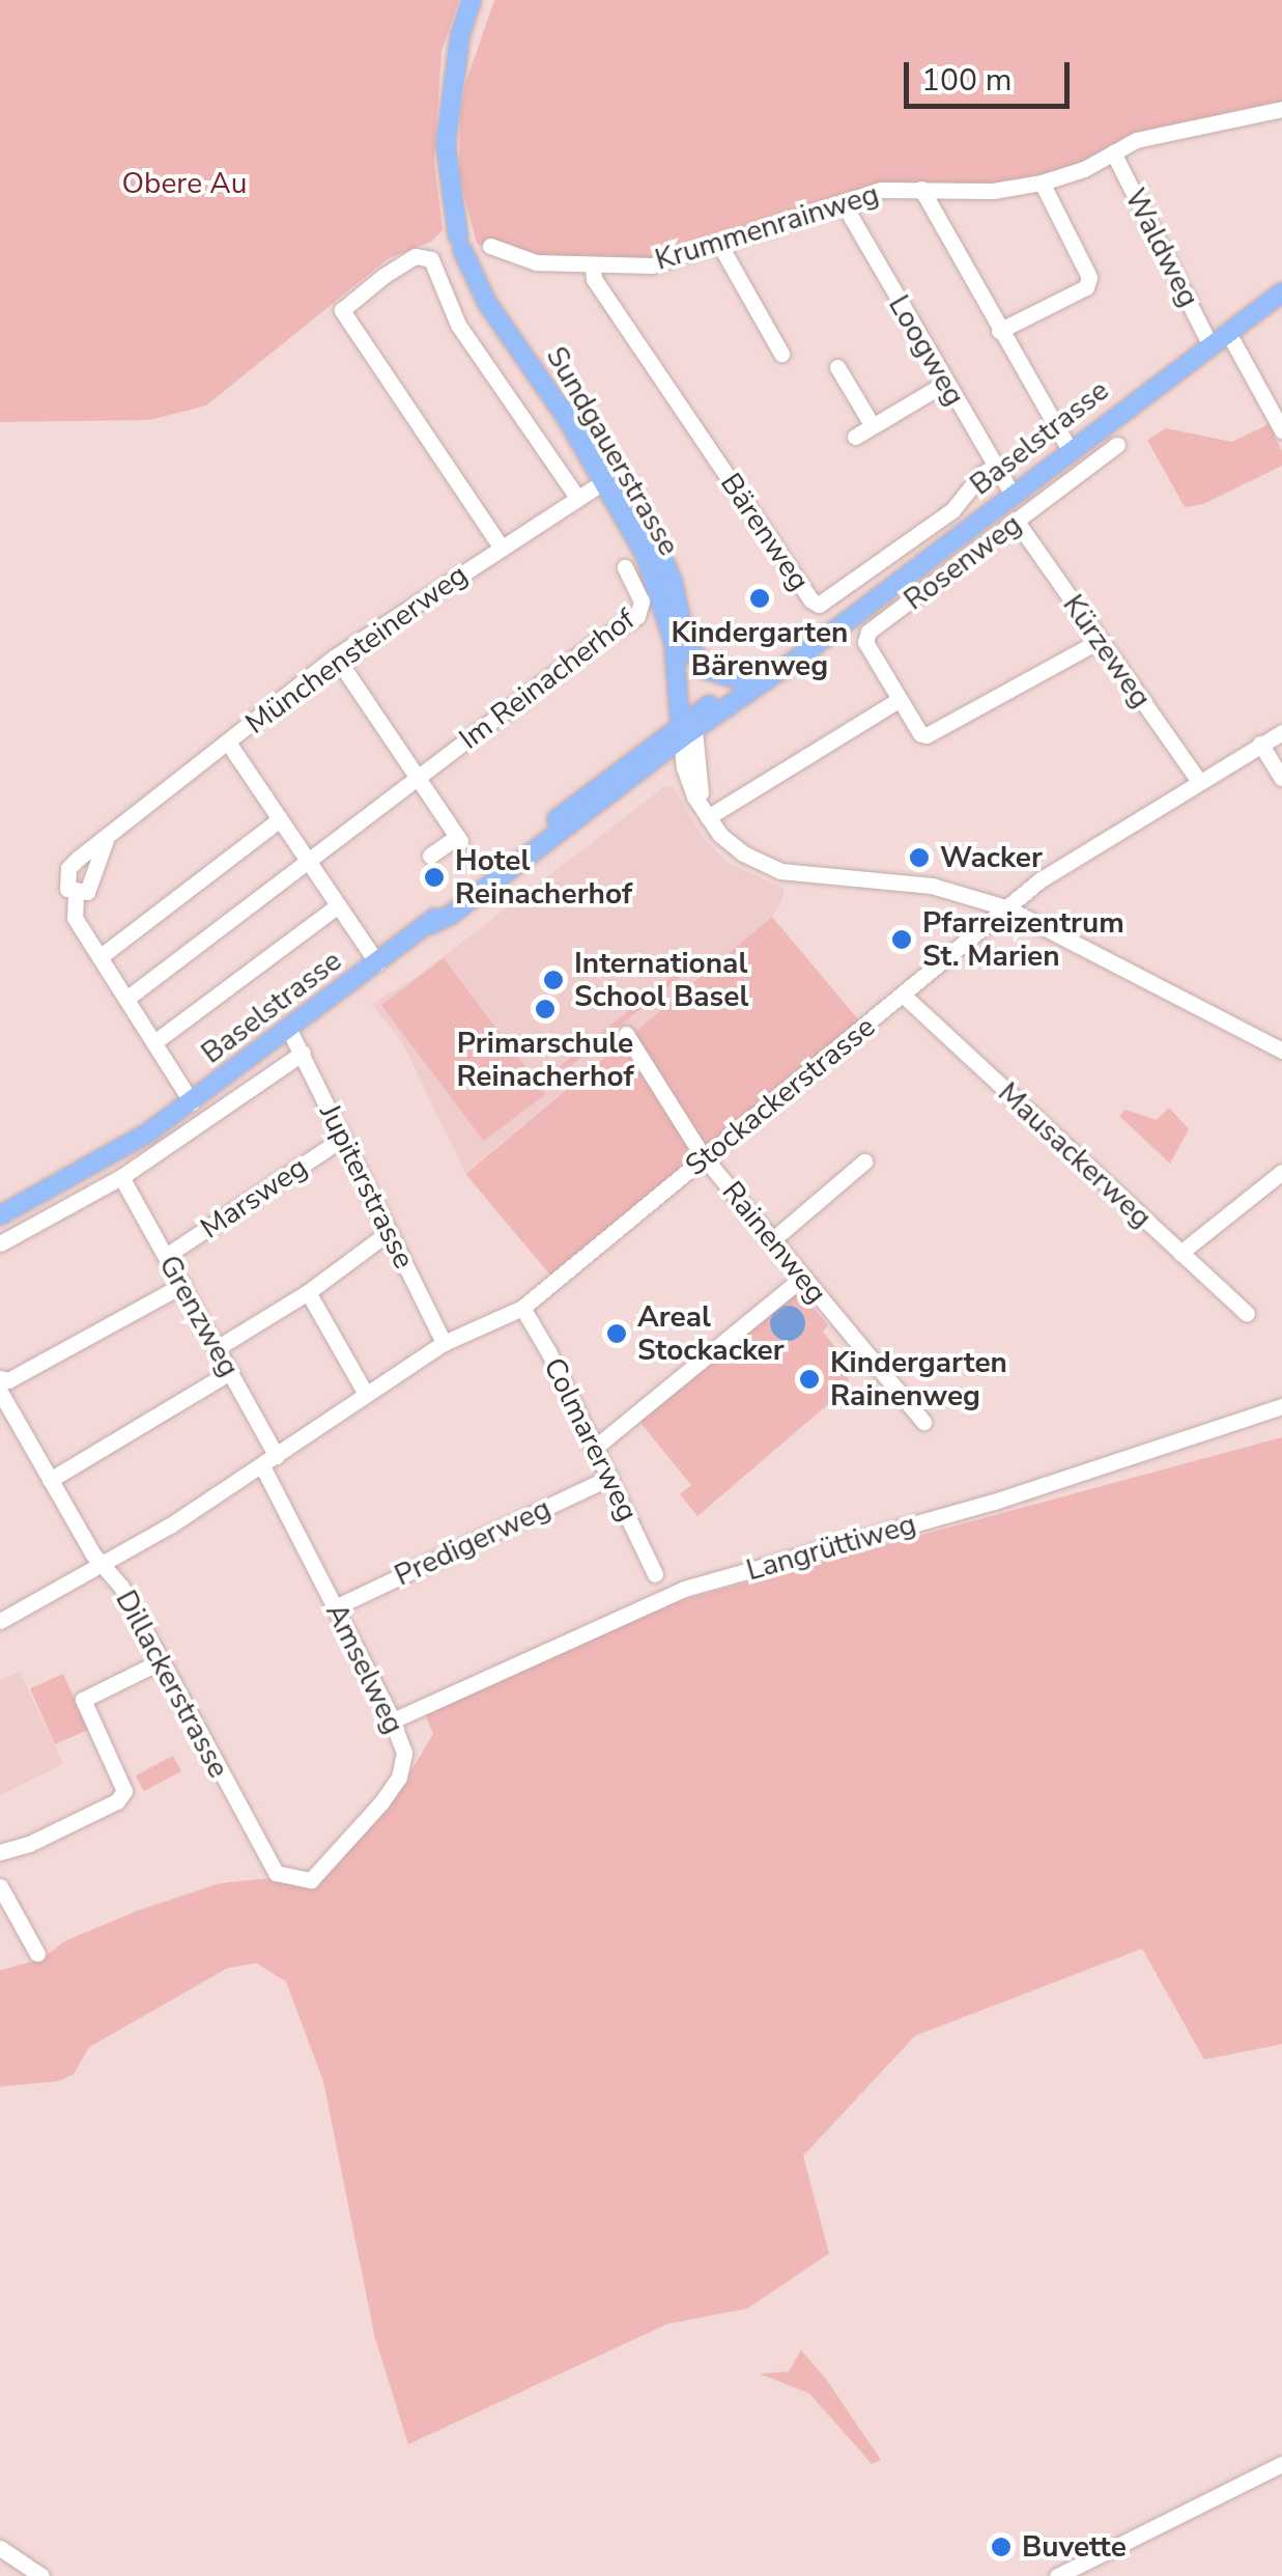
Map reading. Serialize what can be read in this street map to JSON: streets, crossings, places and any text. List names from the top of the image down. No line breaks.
{"streets":{"main road":["Baselstrasse","Sundgauerstrasse"],"street":["Krummenrainweg","Waldweg","Loogweg","Bärenweg","Rosenweg","Münchensteinerweg","Kürzeweg","Im Reinacherhof","Stockackerstrasse","Mausackerweg","Jupiterstrasse","Marsweg","Rainenweg","Grenzweg","Colmarerweg","Predigerweg","Langrüttiweg","Amselweg","Dillackerstrasse"]},"crossings":[["Krummenrainweg","Waldweg"],["Krummenrainweg","Loogweg"],["Krummenrainweg","Bärenweg"],["Waldweg","Baselstrasse"],["Loogweg","Baselstrasse"],["Loogweg","Bärenweg"],["Baselstrasse","Sundgauerstrasse"],["Baselstrasse","Jupiterstrasse"],["Baselstrasse","Grenzweg"],["Sundgauerstrasse","Münchensteinerweg"],["Rosenweg","Kürzeweg"],["Kürzeweg","Stockackerstrasse"],["Stockackerstrasse","Mausackerweg"],["Stockackerstrasse","Jupiterstrasse"],["Stockackerstrasse","Rainenweg"],["Stockackerstrasse","Grenzweg"],["Stockackerstrasse","Colmarerweg"],["Stockackerstrasse","Amselweg"],["Stockackerstrasse","Dillackerstrasse"],["Jupiterstrasse","Marsweg"],["Marsweg","Grenzweg"],["Grenzweg","Amselweg"],["Colmarerweg","Predigerweg"],["Predigerweg","Amselweg"],["Langrüttiweg","Amselweg"],["Amselweg","Dillackerstrasse"]],"parks":["Obere Au"],"places":["Kindergarten Bärenweg","Wacker","Hotel Reinacherhof","Pfarreizentrum St. Marien","International School Basel","Primarschule Reinacherhof","Areal Stockacker","Kindergarten Rainenweg","Buvette"],"scale_bar":"100 m"}
